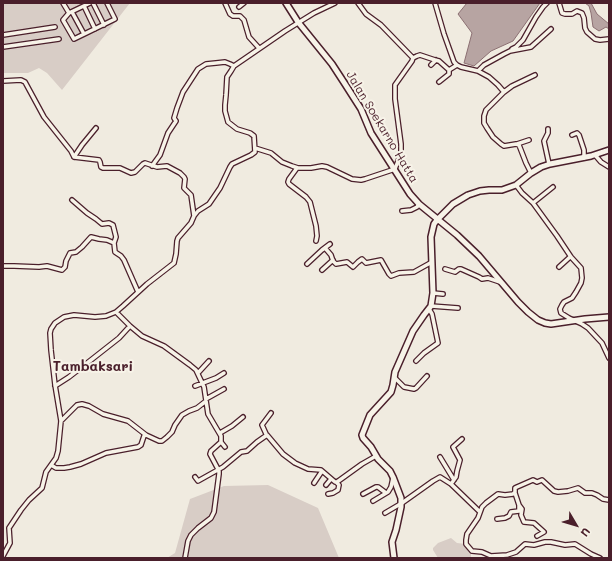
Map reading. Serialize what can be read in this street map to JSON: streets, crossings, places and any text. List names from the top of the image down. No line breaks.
{"streets":{"street":["Jalan Soekarno Hatta"]},"districts":["Tambaksari"],"north":"bottom right"}
